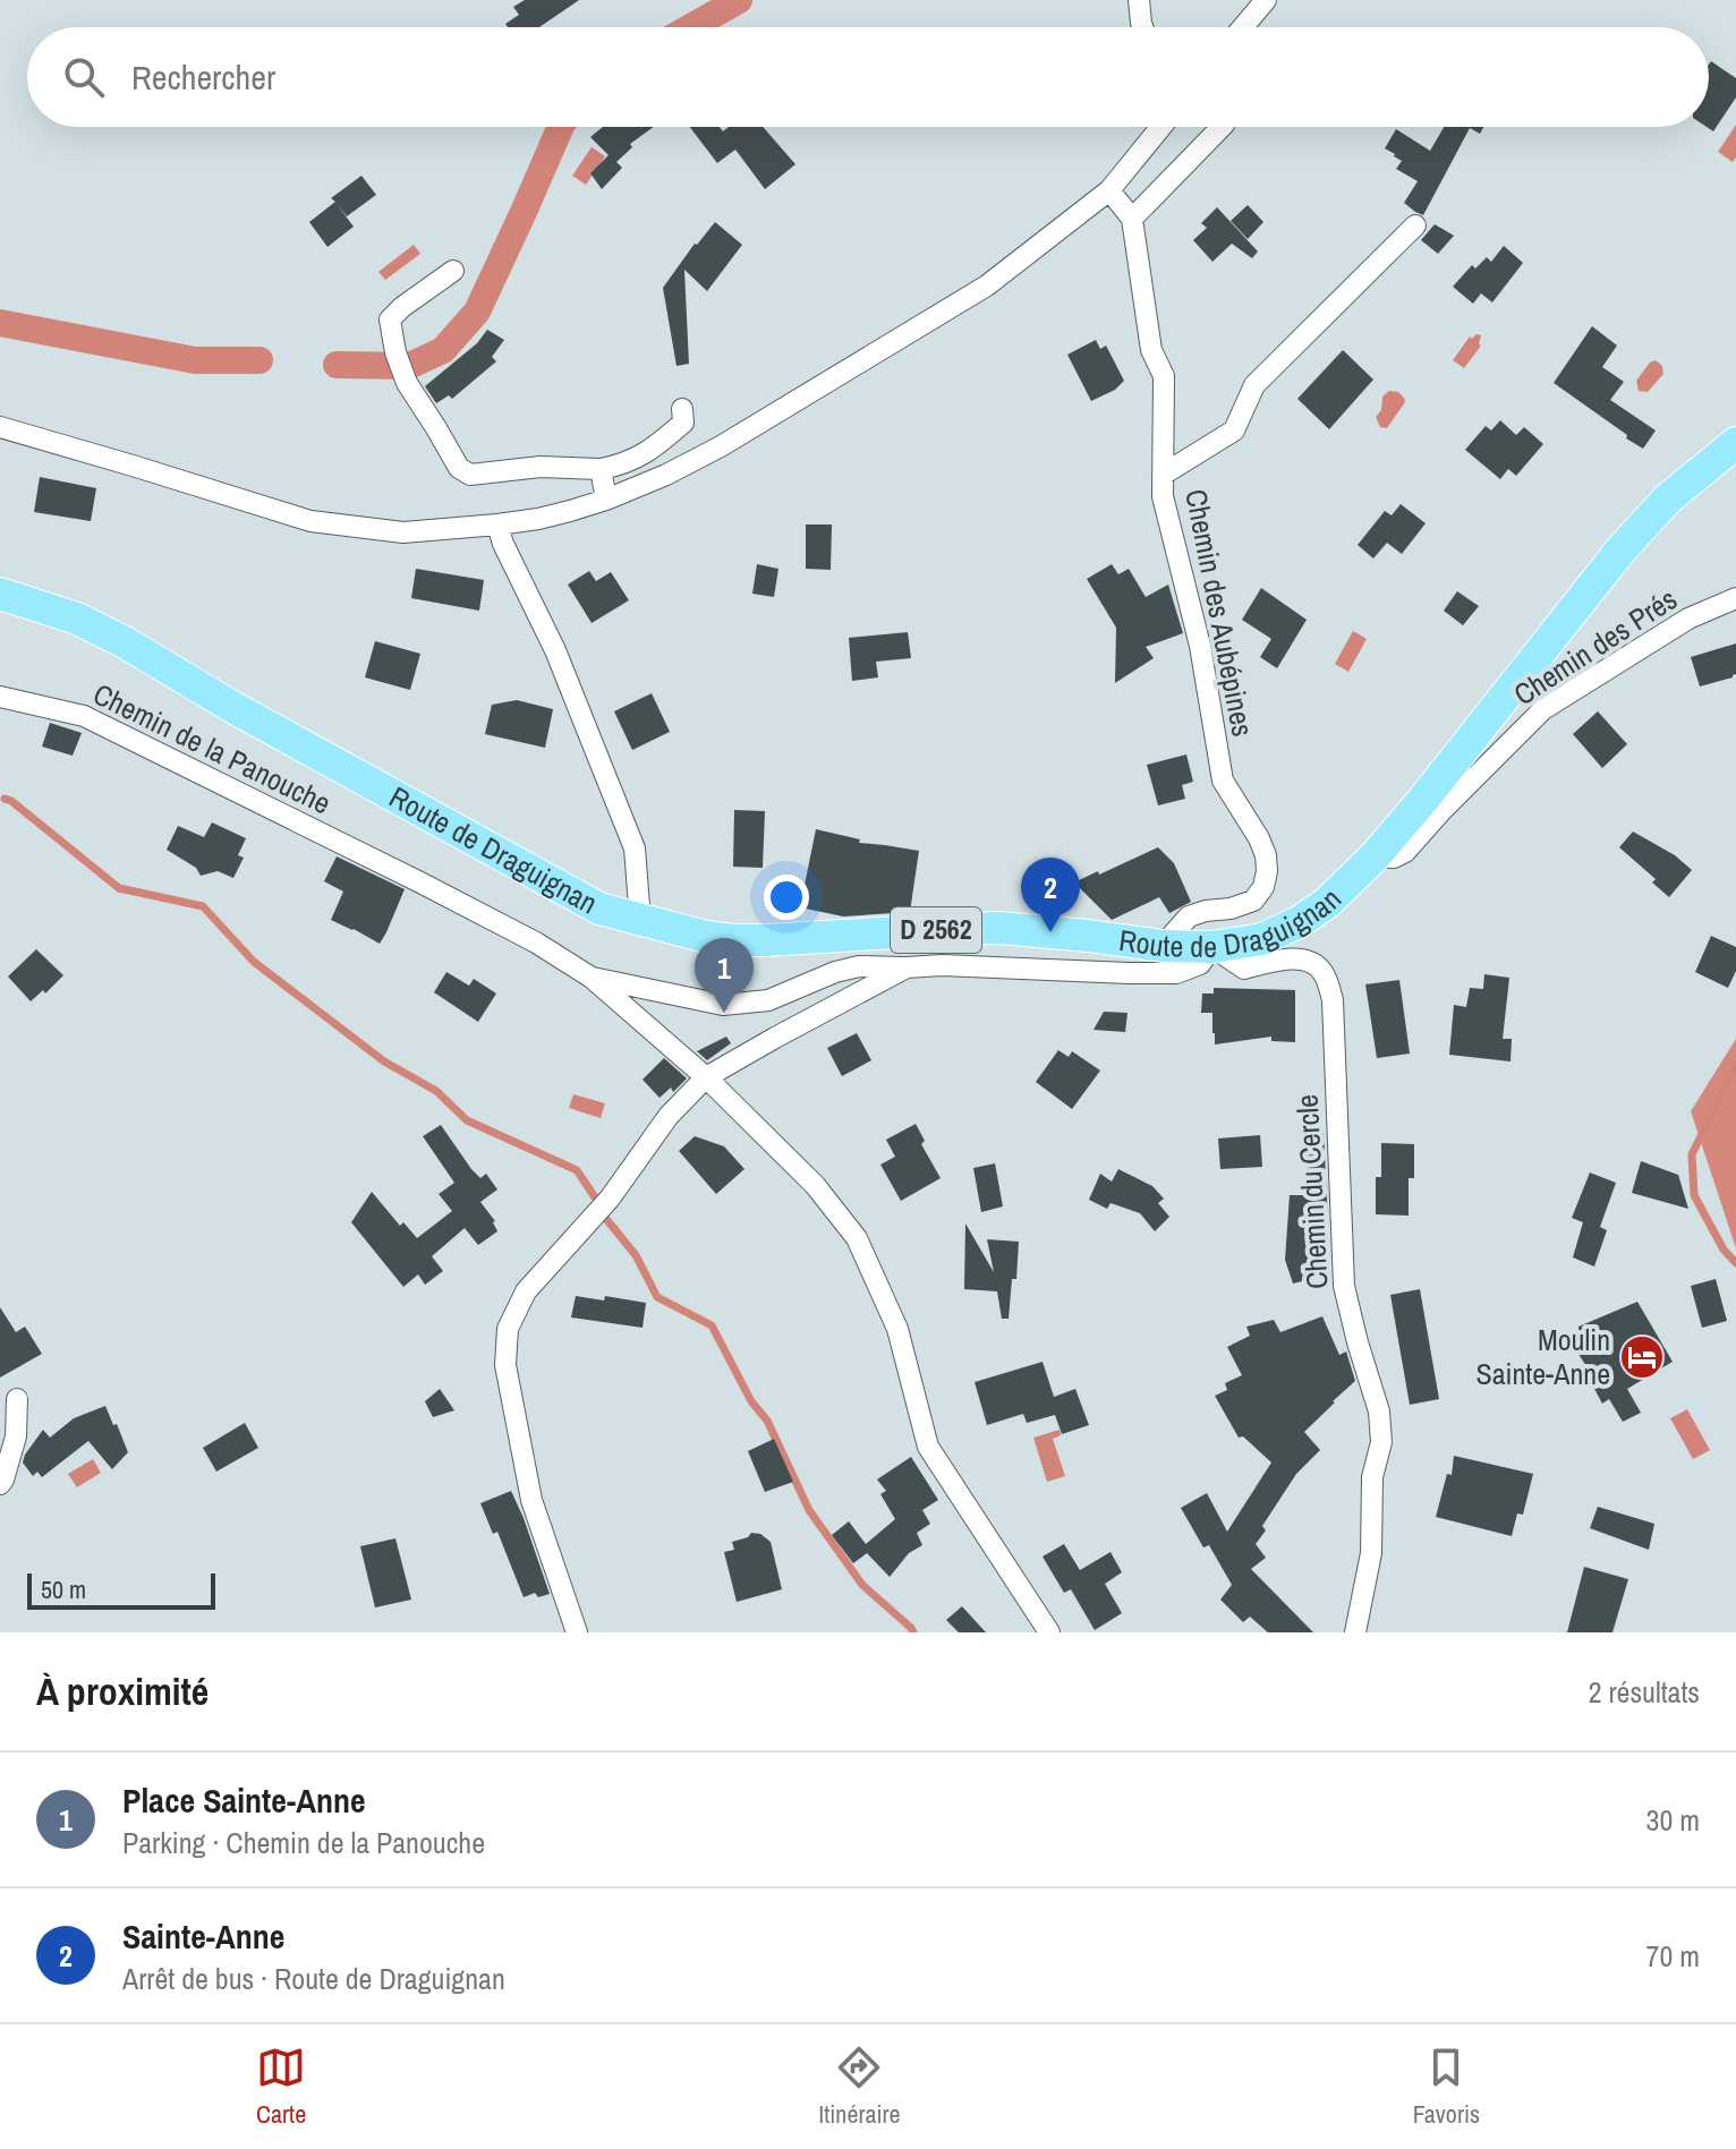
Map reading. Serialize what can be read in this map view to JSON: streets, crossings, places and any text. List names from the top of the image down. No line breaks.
{"streets":{"main road":["Route de Draguignan","D 2562"],"street":["Chemin des Aubépines","Chemin des Prés","Chemin de la Panouche","Chemin du Cercle"]},"crossings":[["Chemin des Aubépines","Route de Draguignan"],["Chemin des Prés","Route de Draguignan"],["Route de Draguignan","Chemin du Cercle"]],"places":{"hotel":["Moulin Sainte-Anne"]},"scale_bar":"50 m","page":{"search":"Rechercher","pins":["2","1"],"scale":"50 m","heading":["À proximité","2 résultats"],"list":[{"mark":"1","name":"Place Sainte-Anne","note":"Parking · Chemin de la Panouche","value":"30 m"},{"mark":"2","name":"Sainte-Anne","note":"Arrêt de bus · Route de Draguignan","value":"70 m"}],"nav":["Carte","Itinéraire","Favoris"]}}
